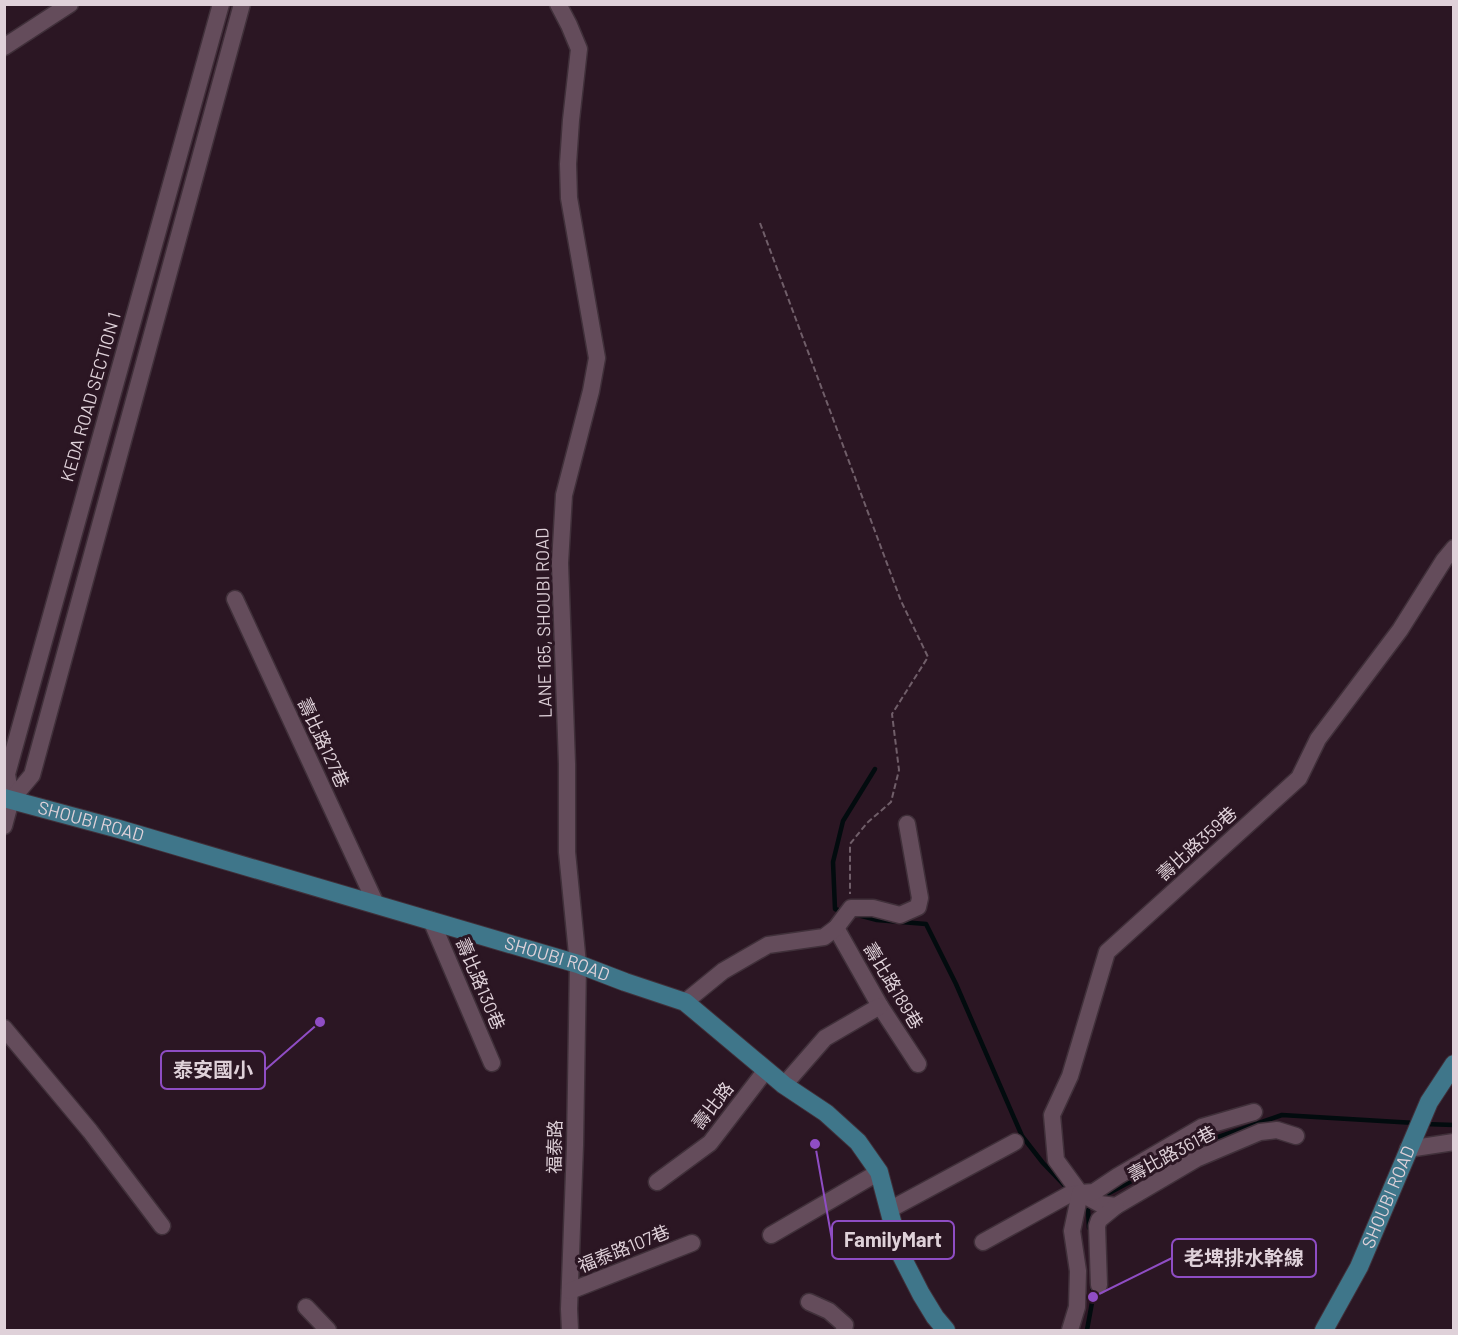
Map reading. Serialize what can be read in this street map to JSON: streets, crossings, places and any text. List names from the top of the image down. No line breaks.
{"streets":{"main road":["SHOUBI ROAD"],"street":["KEDA ROAD SECTION 1","LANE 165, SHOUBI ROAD","壽比路127巷","壽比路359巷","壽比路130巷","壽比路189巷","壽比路","福泰路","壽比路361巷","福泰路107巷"]},"crossings":[["KEDA ROAD SECTION 1","SHOUBI ROAD"],["LANE 165, SHOUBI ROAD","SHOUBI ROAD"],["LANE 165, SHOUBI ROAD","福泰路"],["壽比路127巷","SHOUBI ROAD"],["SHOUBI ROAD","壽比路130巷"],["SHOUBI ROAD","壽比路"],["SHOUBI ROAD","福泰路"],["壽比路359巷","壽比路361巷"],["福泰路","福泰路107巷"]],"places":["泰安國小","FamilyMart","老埤排水幹線"]}
